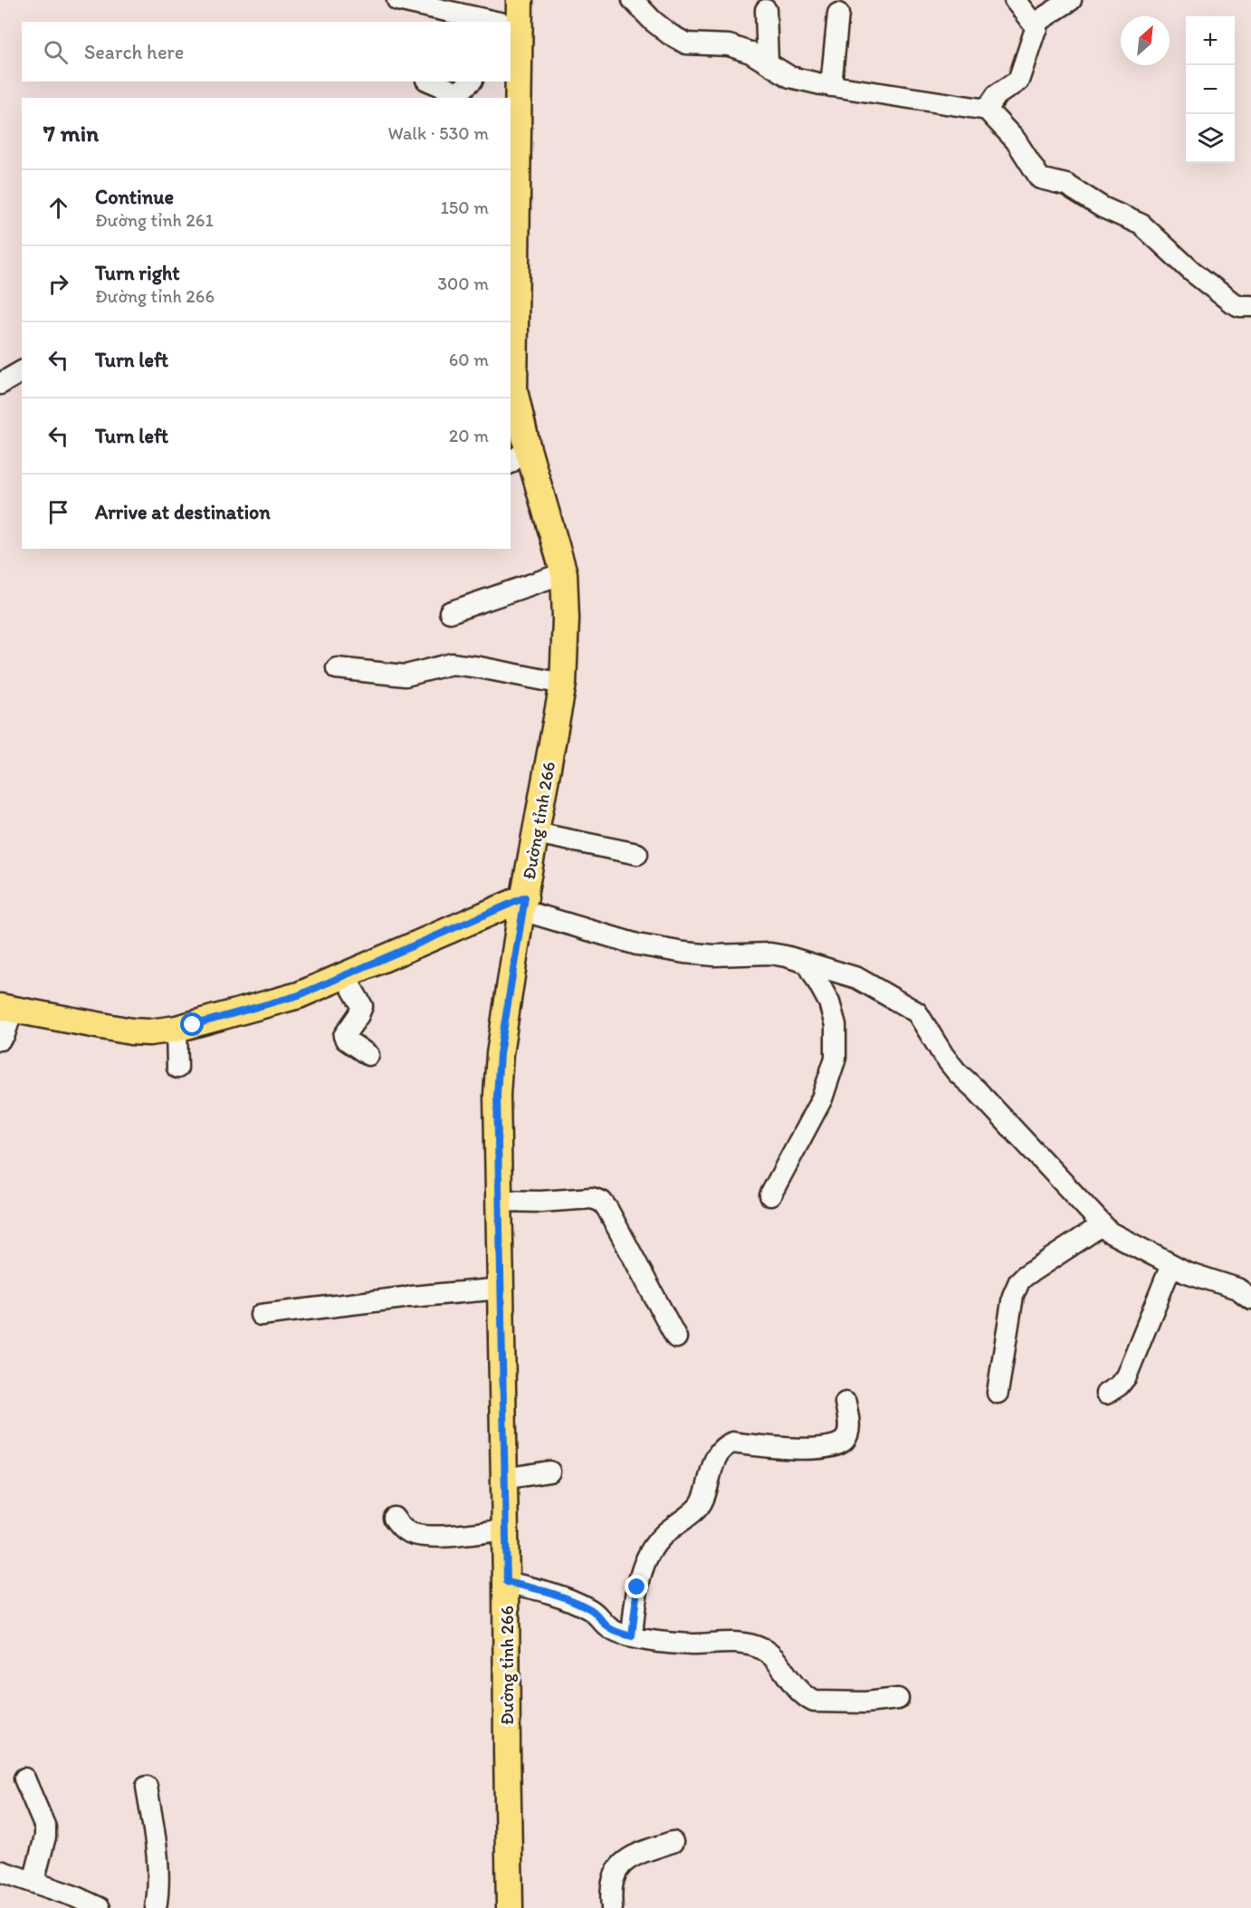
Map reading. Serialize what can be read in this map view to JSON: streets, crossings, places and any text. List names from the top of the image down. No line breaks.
{"streets":{"main road":["Đường tỉnh 266"]},"north":"top right","page":{"map_buttons":["+","−"],"search":"Search here","heading":["7 min","Walk · 530 m"],"list":[["Continue","Đường tỉnh 261","150 m"],["Turn right","Đường tỉnh 266","300 m"],["Turn left","60 m"],["Turn left","20 m"],"Arrive at destination"]}}
